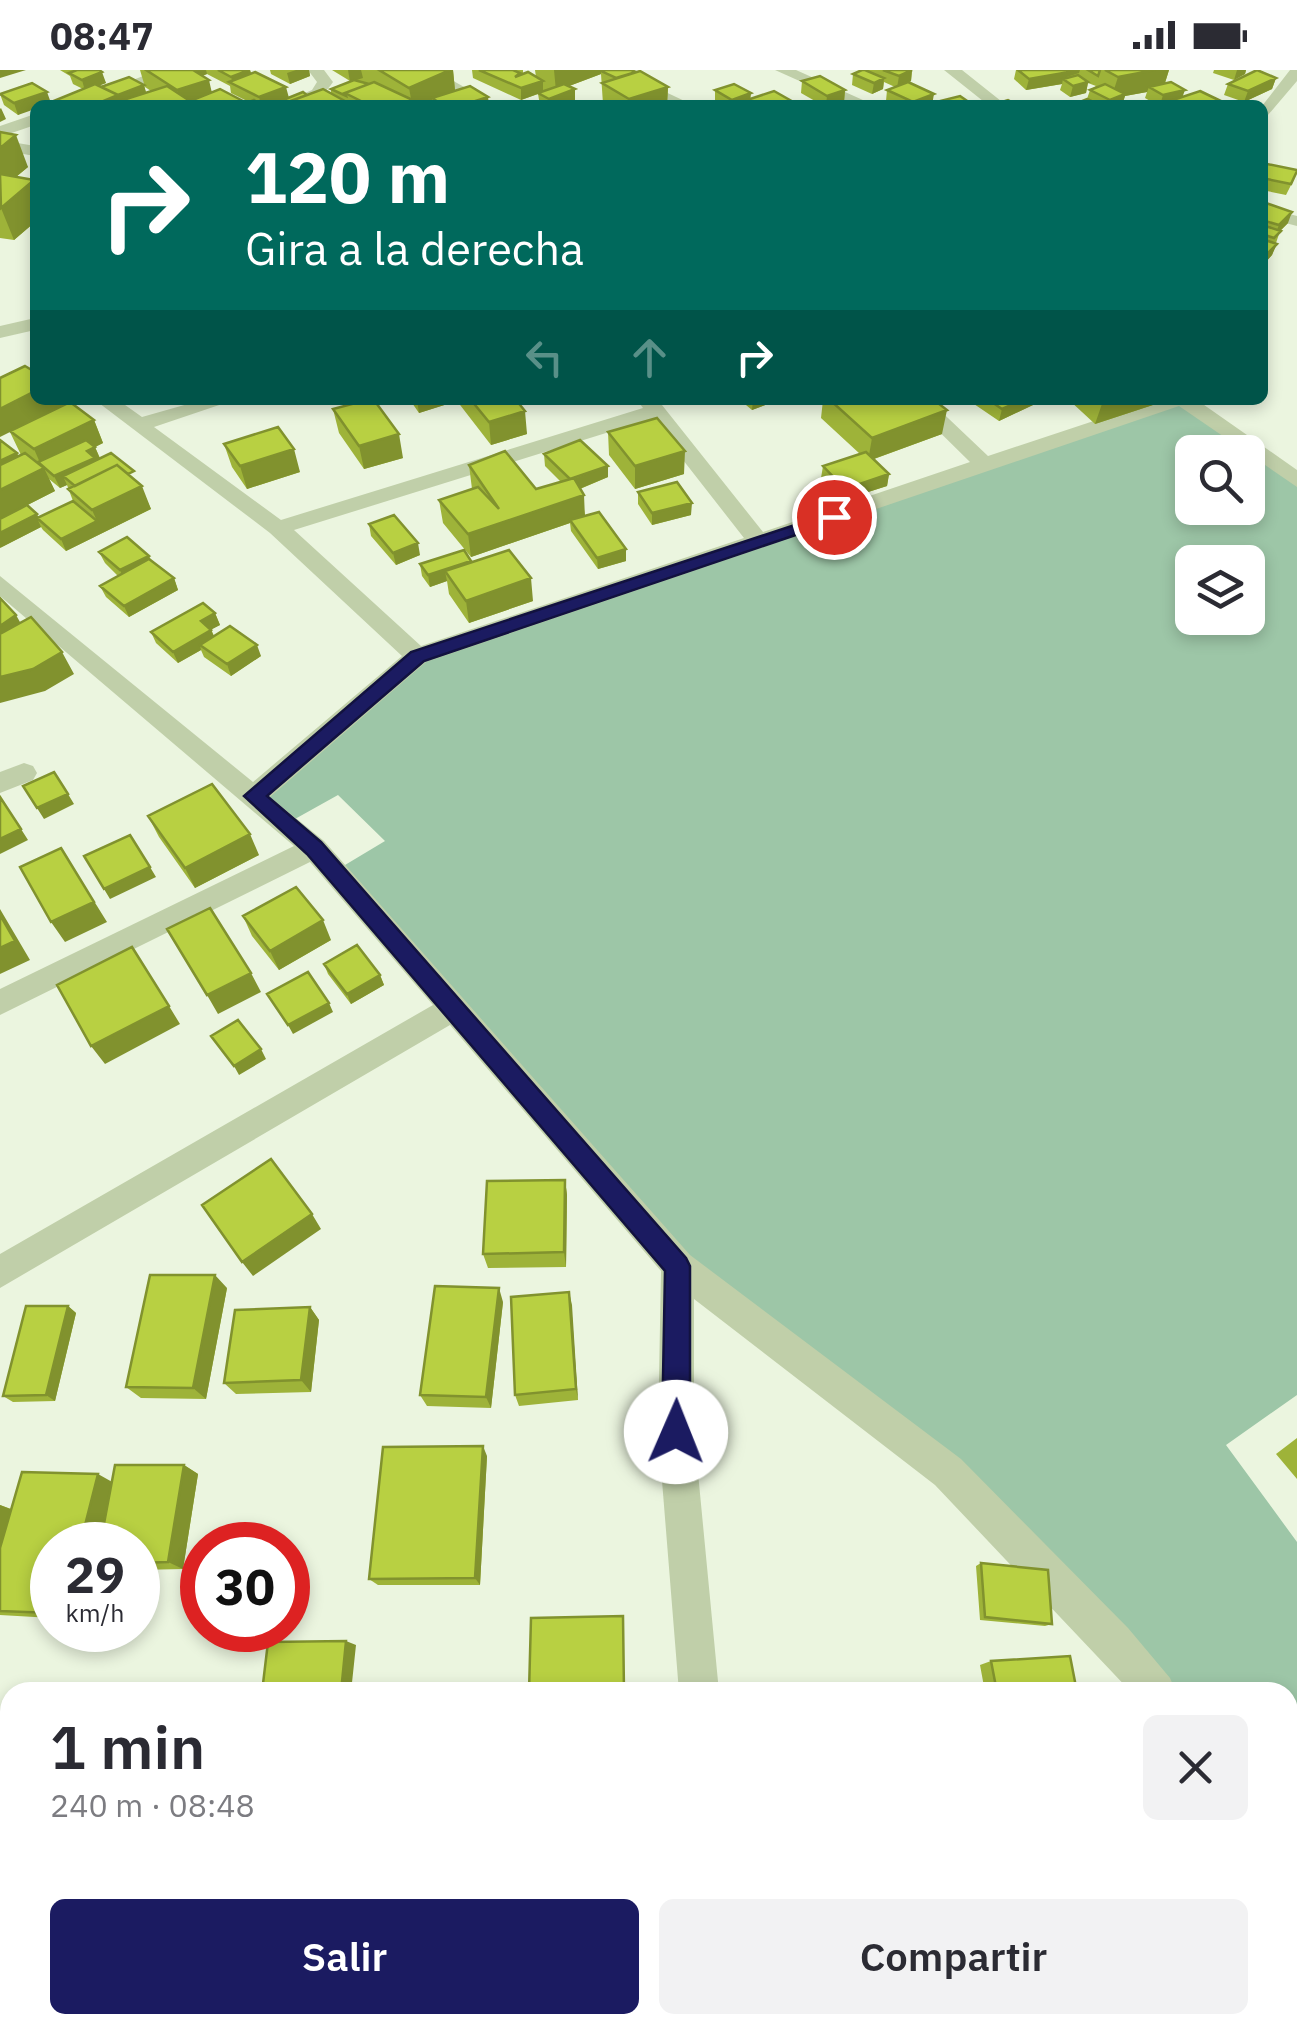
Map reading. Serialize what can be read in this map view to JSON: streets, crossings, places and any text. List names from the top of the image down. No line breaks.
{"page":{"status":"08:47","turn":["120 m","Gira a la derecha"],"speed":"29 km/h","limit":"30","heading":["1 min","240 m · 08:48"],"buttons":["Salir","Compartir"]}}
